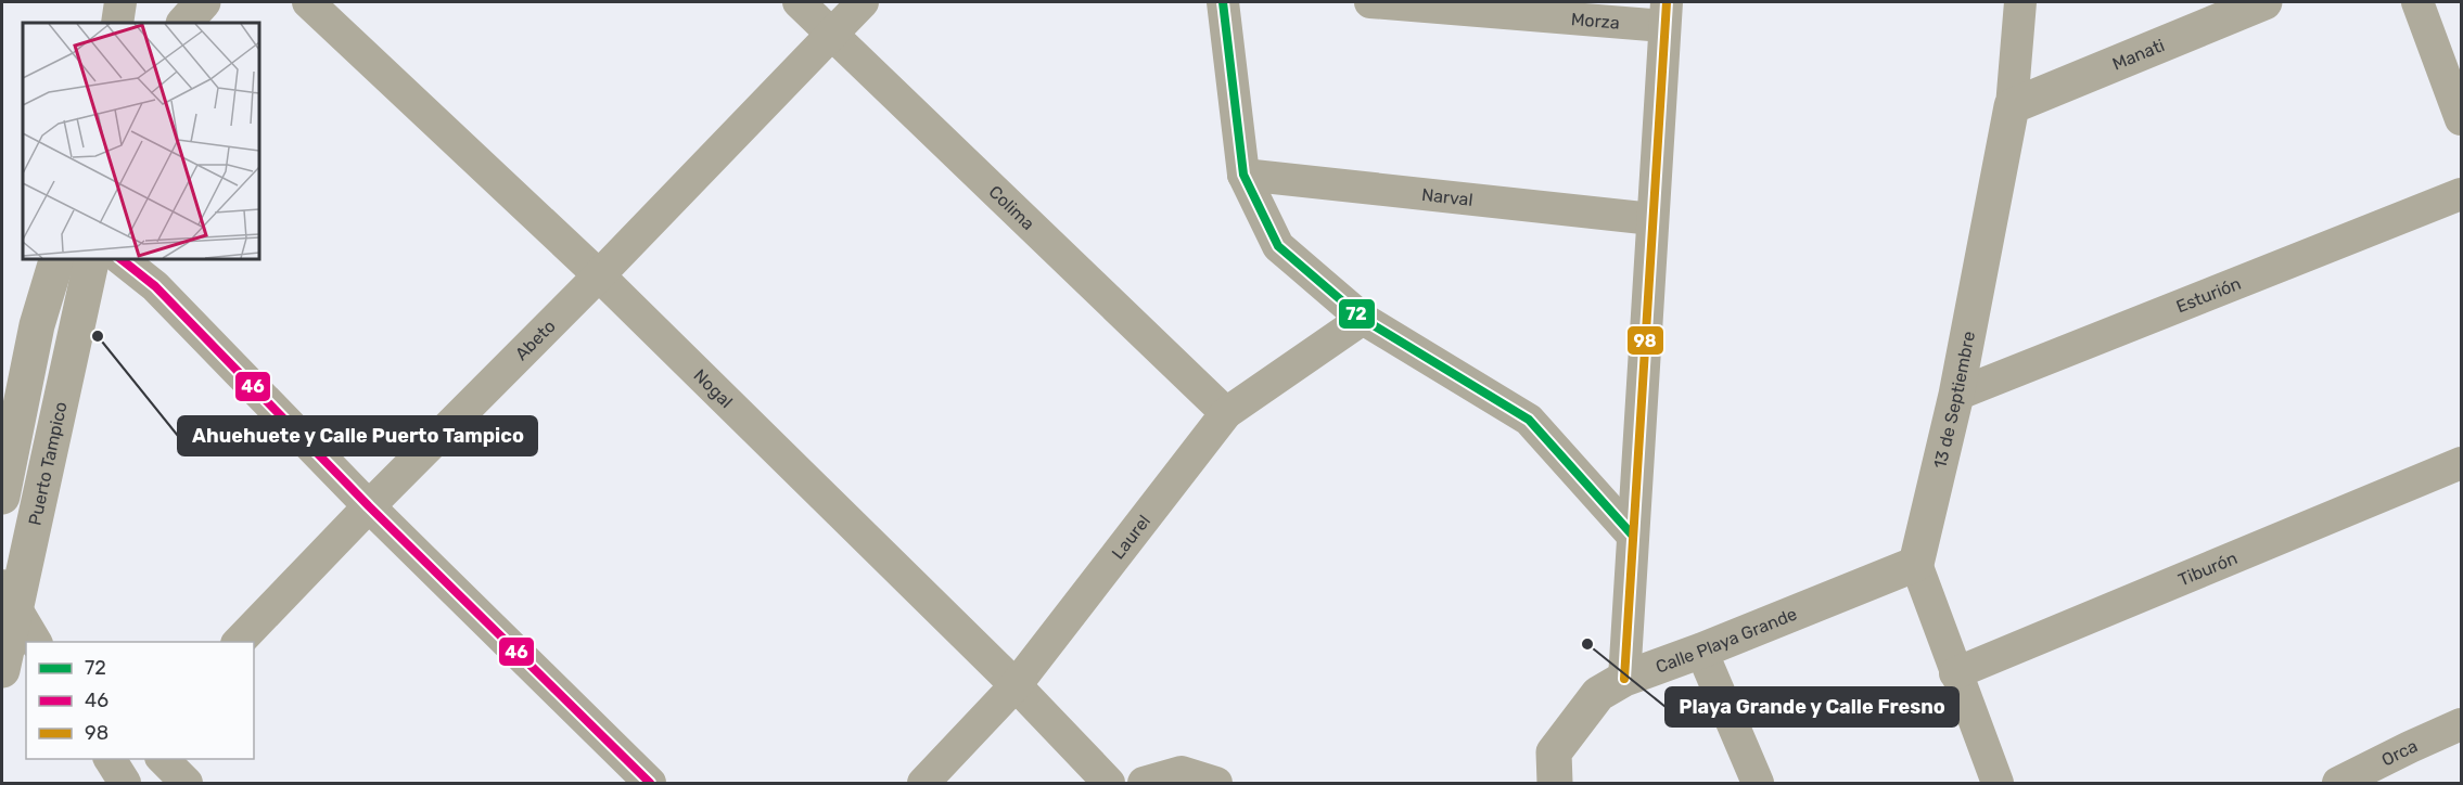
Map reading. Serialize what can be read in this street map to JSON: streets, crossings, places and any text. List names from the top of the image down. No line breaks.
{"streets":{"street":["Morza","Manati","Narval","Colima","Esturión","Abeto","Nogal","13 de Septiembre","Puerto Tampico","Laurel","Tiburón","Calle Playa Grande","Orca"]},"crossings":[["Manati","13 de Septiembre"],["Colima","Abeto"],["Colima","Laurel"],["Esturión","13 de Septiembre"],["Abeto","Nogal"],["Nogal","Laurel"],["13 de Septiembre","Calle Playa Grande"]],"places":["Ahuehuete y Calle Puerto Tampico","Playa Grande y Calle Fresno"],"lines":["transit line 72","transit line 98","transit line 46"],"legend":["72","46","98"]}
